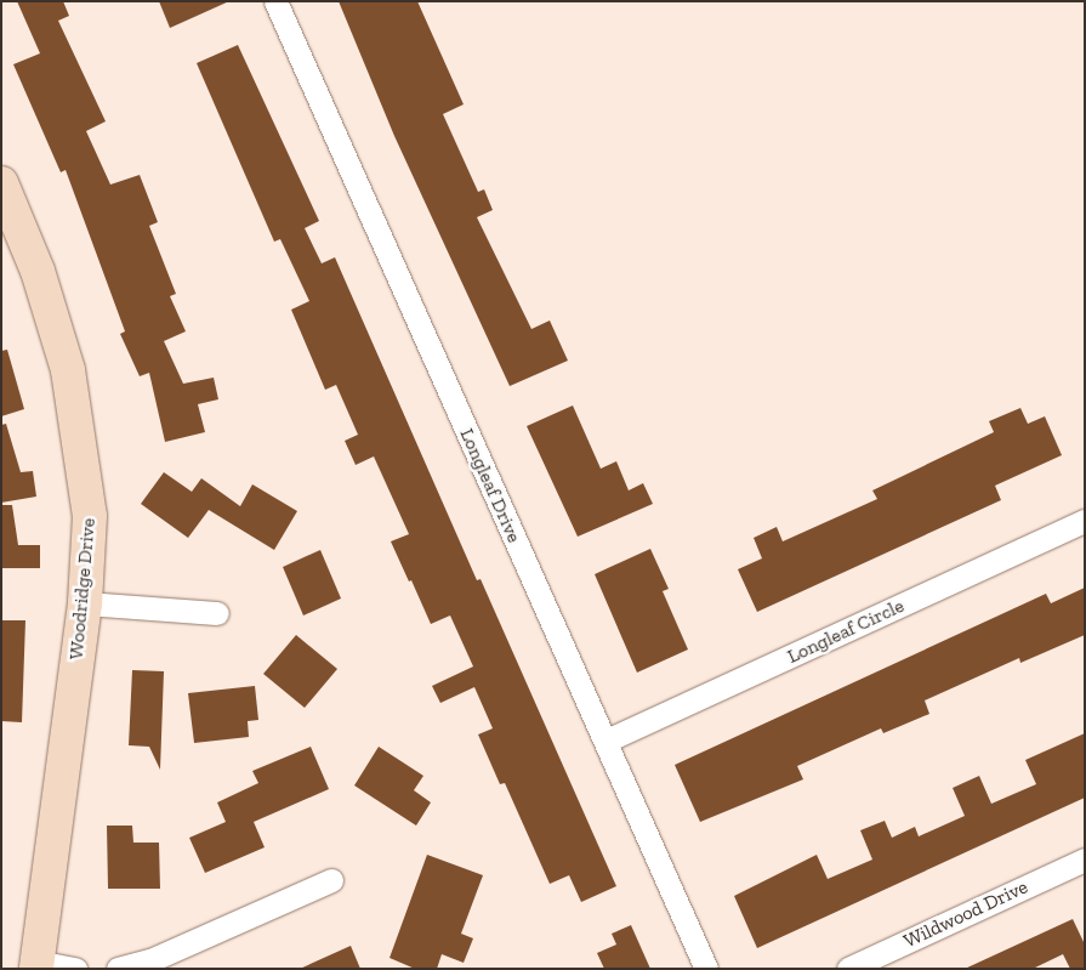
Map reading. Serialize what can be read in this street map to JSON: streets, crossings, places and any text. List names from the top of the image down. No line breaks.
{"streets":{"street":["Longleaf Drive","Woodridge Drive","Longleaf Circle","Wildwood Drive"]},"crossings":[["Longleaf Drive","Longleaf Circle"]]}
